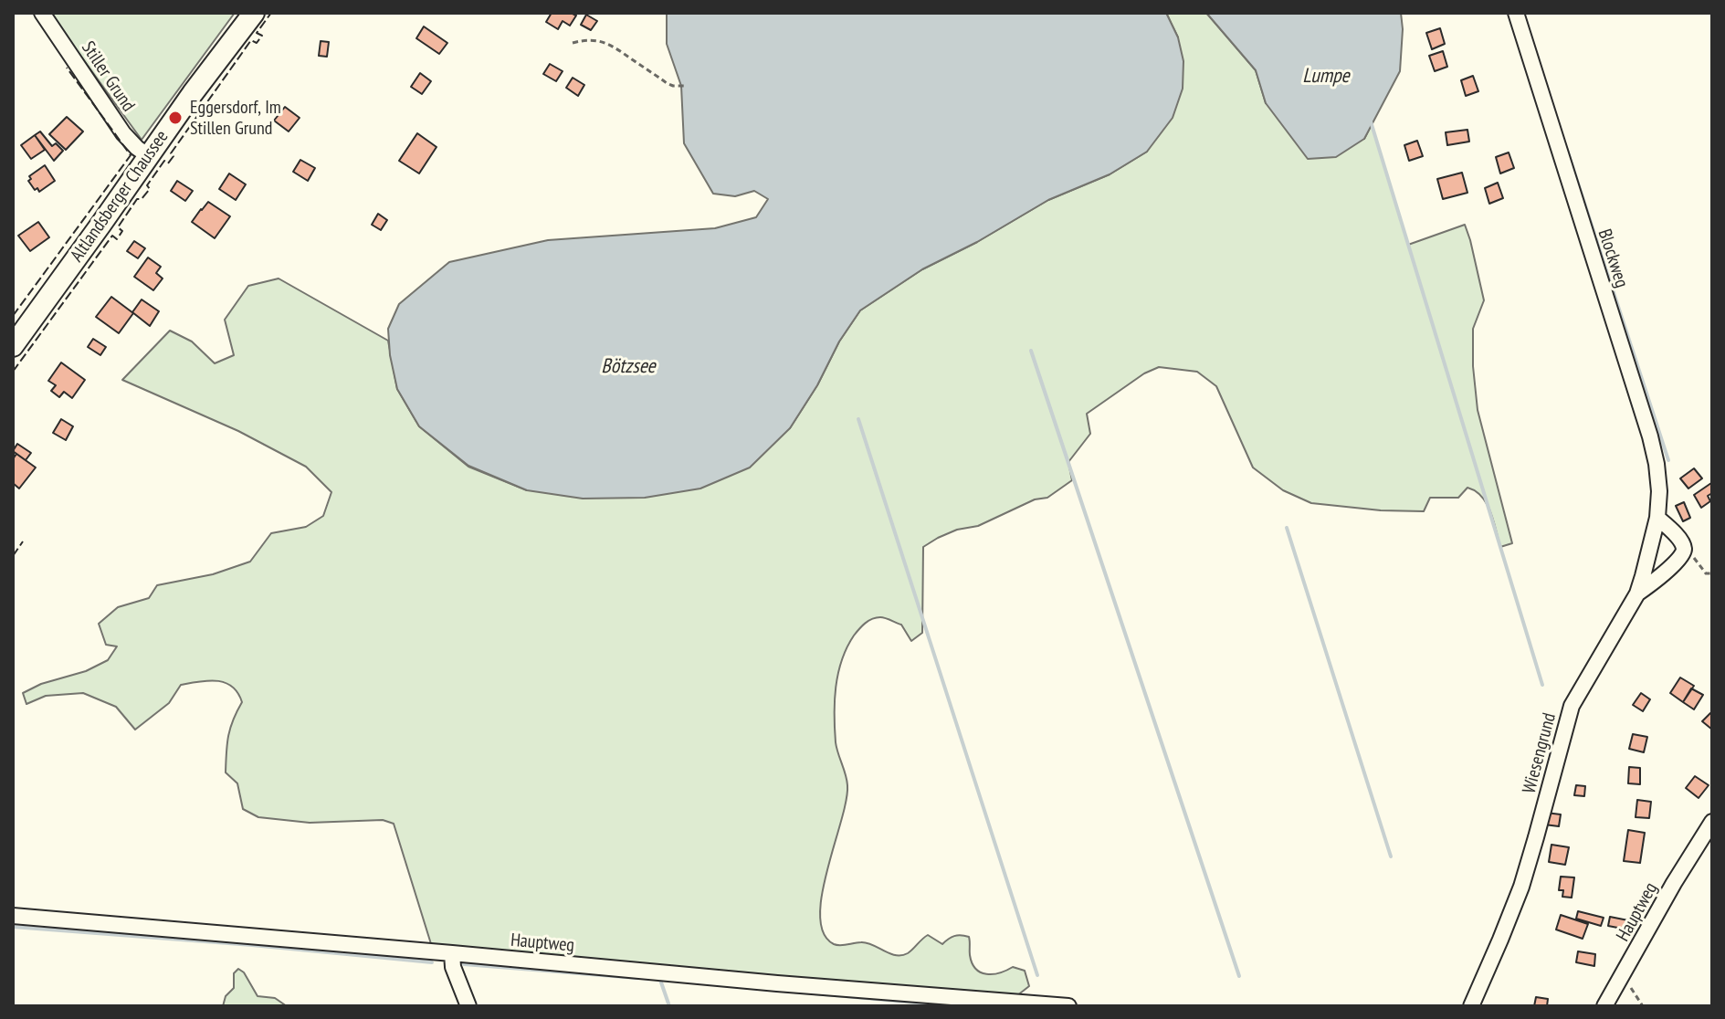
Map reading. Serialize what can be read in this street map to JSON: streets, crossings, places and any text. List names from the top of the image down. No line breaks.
{"streets":{"main road":["Altlandsberger Chaussee"],"street":["Stiller Grund","Blockweg","Wiesengrund","Hauptweg"]},"crossings":[["Stiller Grund","Altlandsberger Chaussee"],["Blockweg","Wiesengrund"]],"water":["Lumpe","Bötzsee"],"places":["Eggersdorf, Im Stillen Grund"]}
